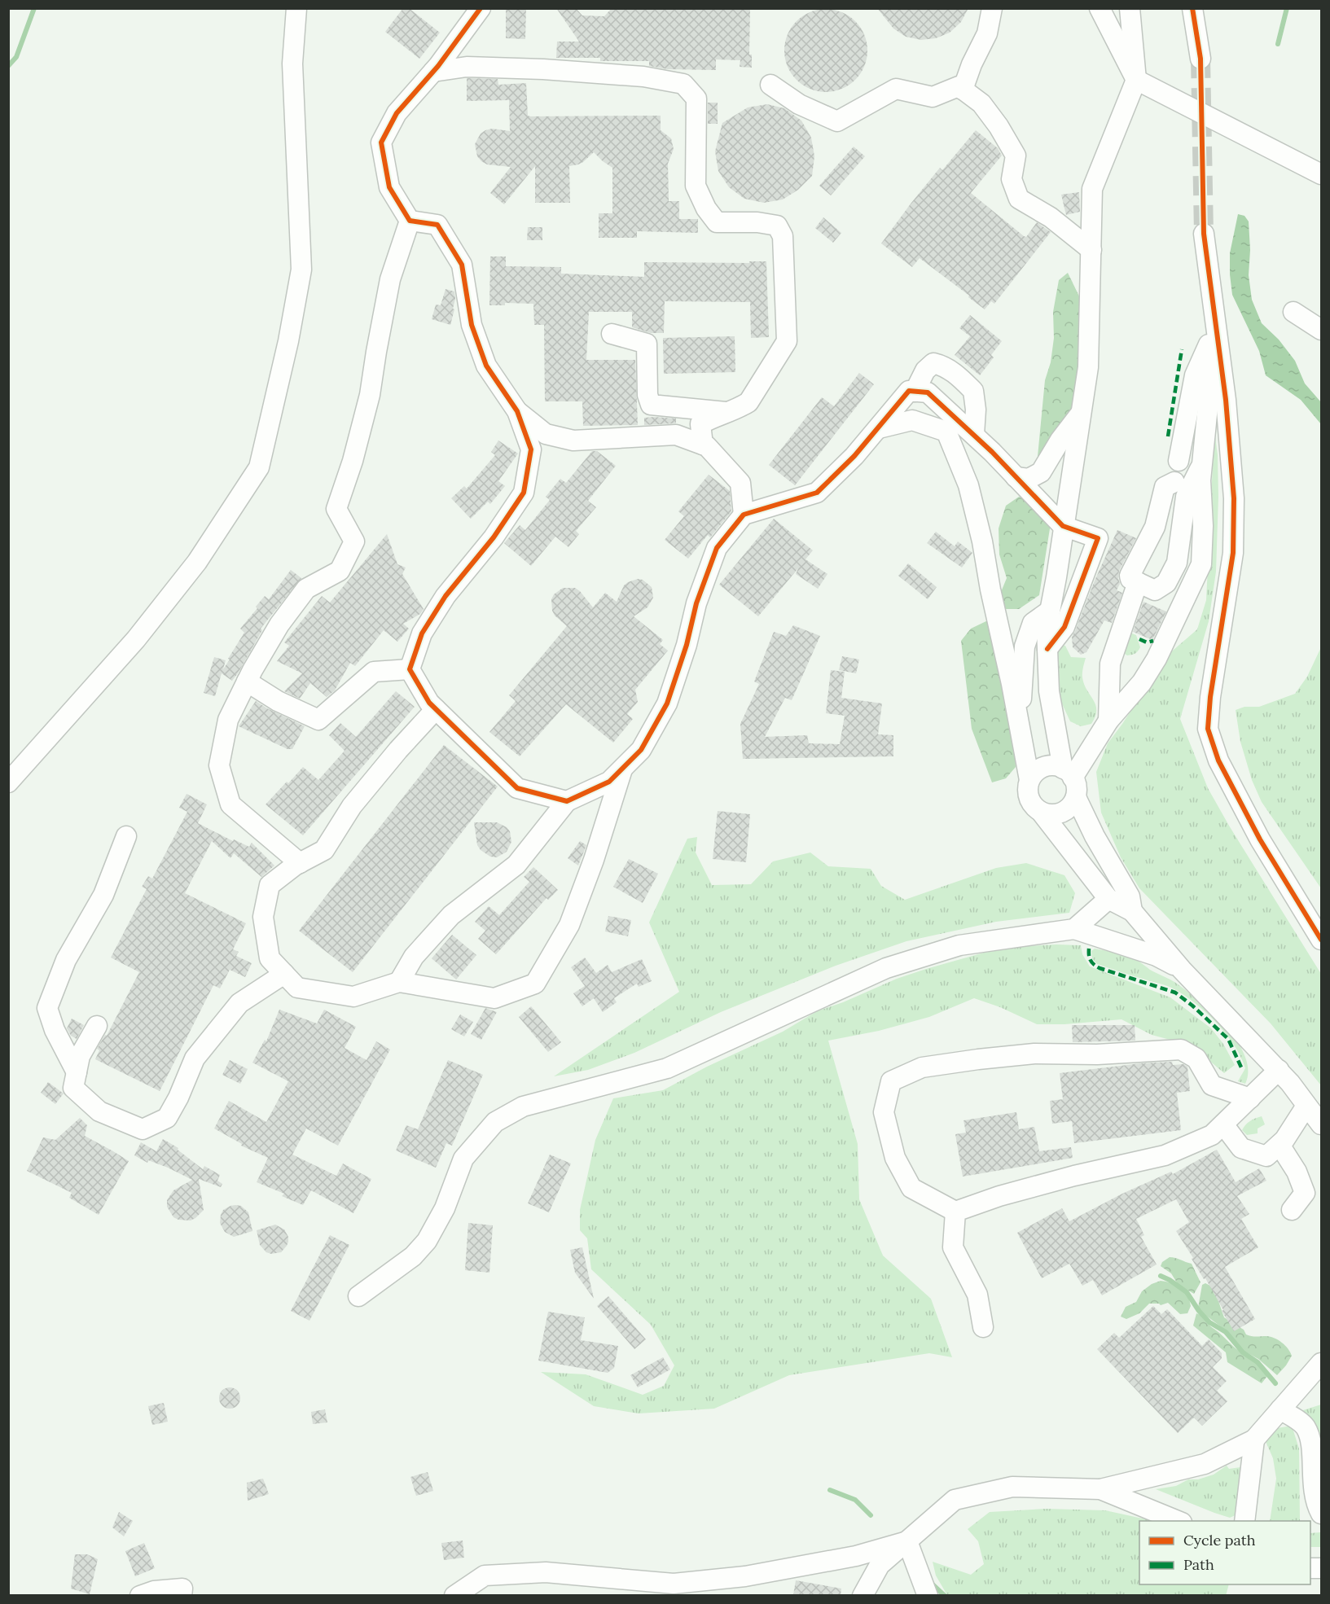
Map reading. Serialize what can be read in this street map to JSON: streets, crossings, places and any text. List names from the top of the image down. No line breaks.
{"legend":["Cycle path","Path"]}
